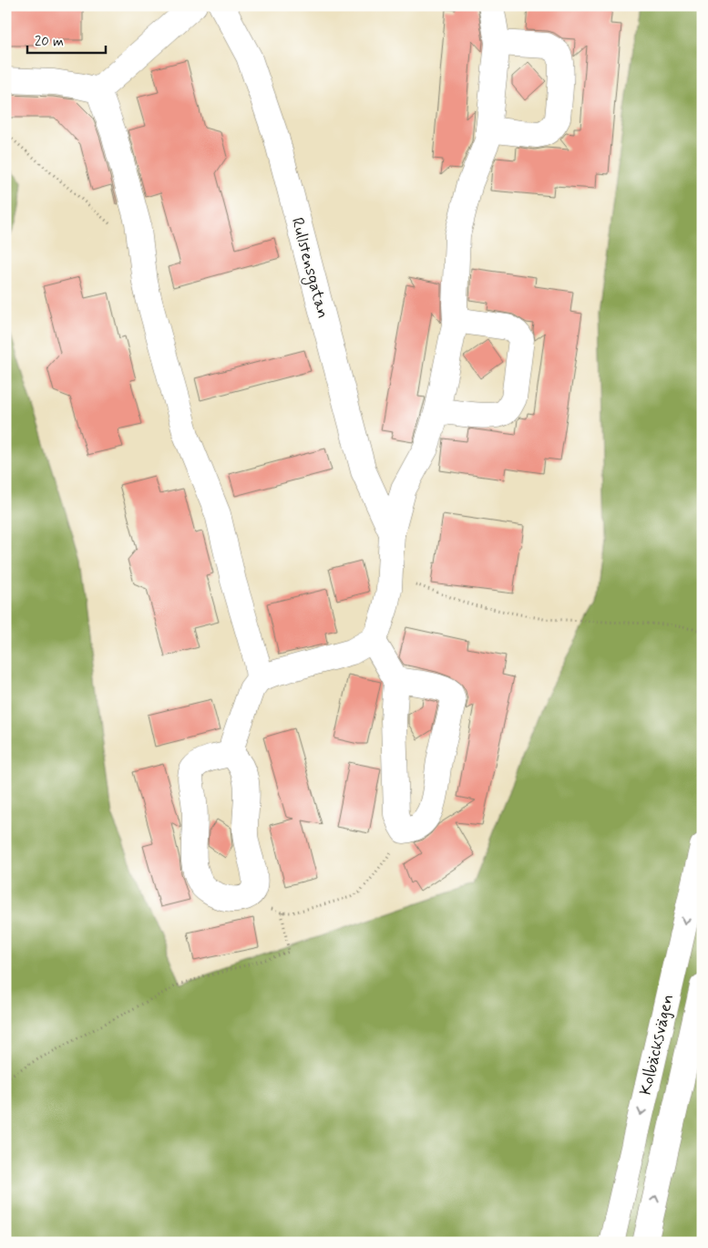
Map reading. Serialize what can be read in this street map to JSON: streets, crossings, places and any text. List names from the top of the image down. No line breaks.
{"streets":{"main road":["Rullstensgatan","Kolbäcksvägen"]},"scale_bar":"20 m"}
